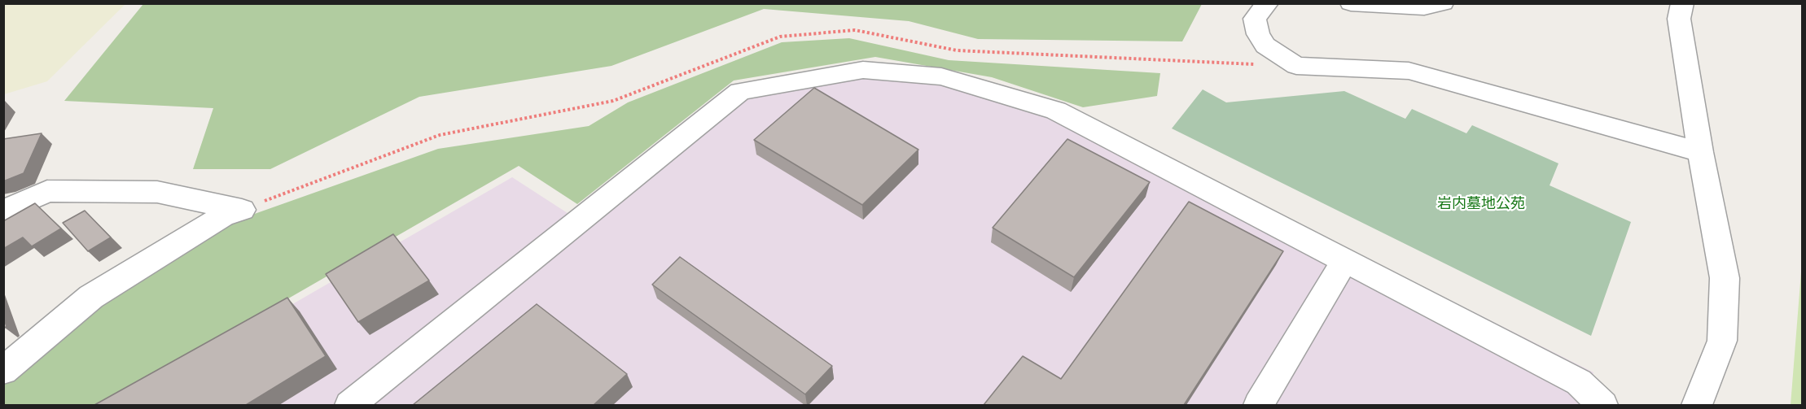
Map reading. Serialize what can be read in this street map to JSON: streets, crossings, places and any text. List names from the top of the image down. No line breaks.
{"parks":["岩内墓地公苑"]}
